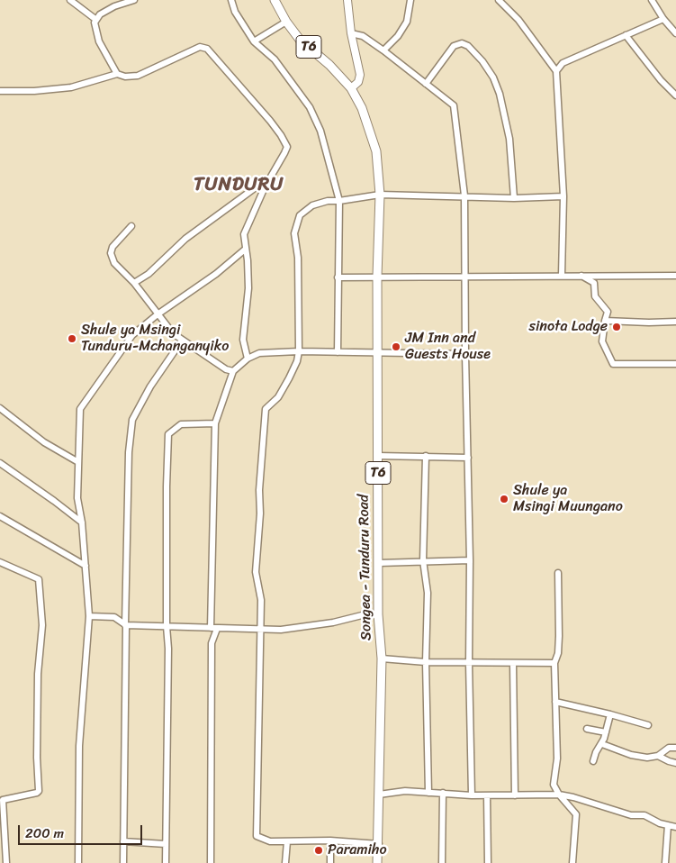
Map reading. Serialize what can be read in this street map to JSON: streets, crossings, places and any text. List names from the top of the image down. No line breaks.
{"streets":{"highway":["T6","Songea - Tunduru Road"]},"crossings":[["T6","Songea - Tunduru Road"]],"districts":["TUNDURU"],"places":["sinota Lodge","Shule ya Msingi Tunduru-Mchanganyiko","JM Inn and Guests House","Shule ya Msingi Muungano","Paramiho"],"scale_bar":"200 m"}
